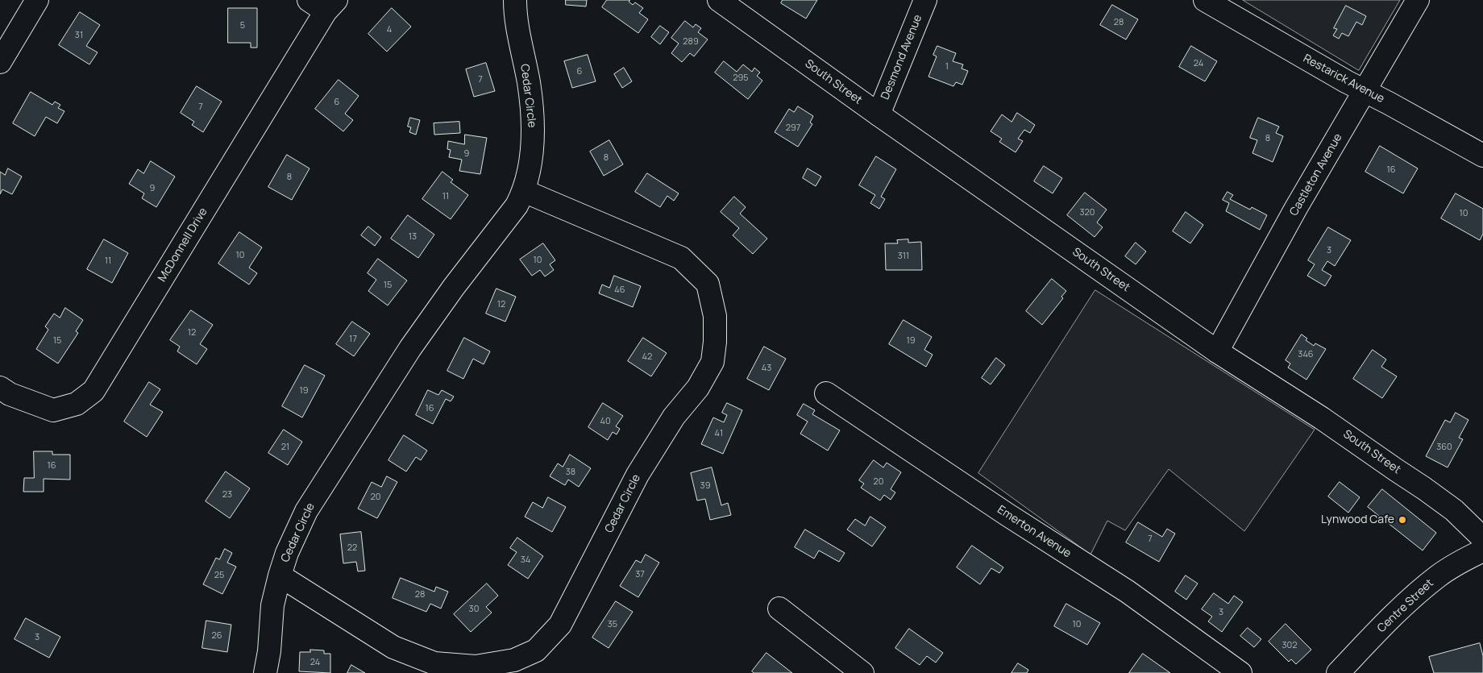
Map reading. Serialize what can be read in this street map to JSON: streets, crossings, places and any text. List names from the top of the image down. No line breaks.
{"streets":{"street":["Desmond Avenue","Restarick Avenue","South Street","Cedar Circle","Castleton Avenue","McDonnell Drive","Emerton Avenue","Centre Street"]},"crossings":[["Desmond Avenue","South Street"],["Restarick Avenue","Castleton Avenue"],["South Street","Castleton Avenue"]],"places":["Lynwood Cafe"],"house_numbers":["28","5","4","31","289","24","1","6","295","7","6","7","297","8","9","8","16","8","9","11","320","10","13","3","10","311","10","11","15","46","12","12","17","15","19","346","42","43","19","16","40","41","21","360","16","38","20","39","23","20","7","22","34","37","25","28","30","3","35","10","26","3","302","24"]}
